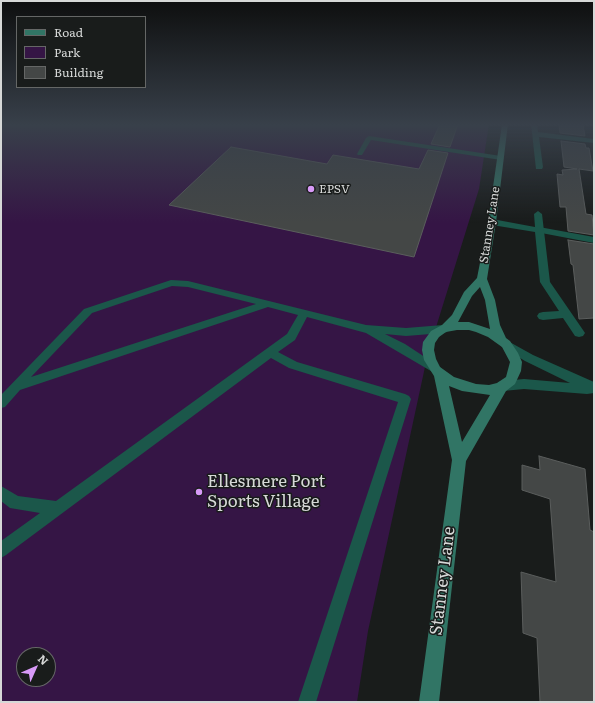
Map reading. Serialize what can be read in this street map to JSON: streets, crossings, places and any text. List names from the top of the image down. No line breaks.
{"streets":{"main road":["Stanney Lane"]},"places":["EPSV","Ellesmere Port Sports Village"],"legend":["Road","Park","Building"],"north":"top right"}
